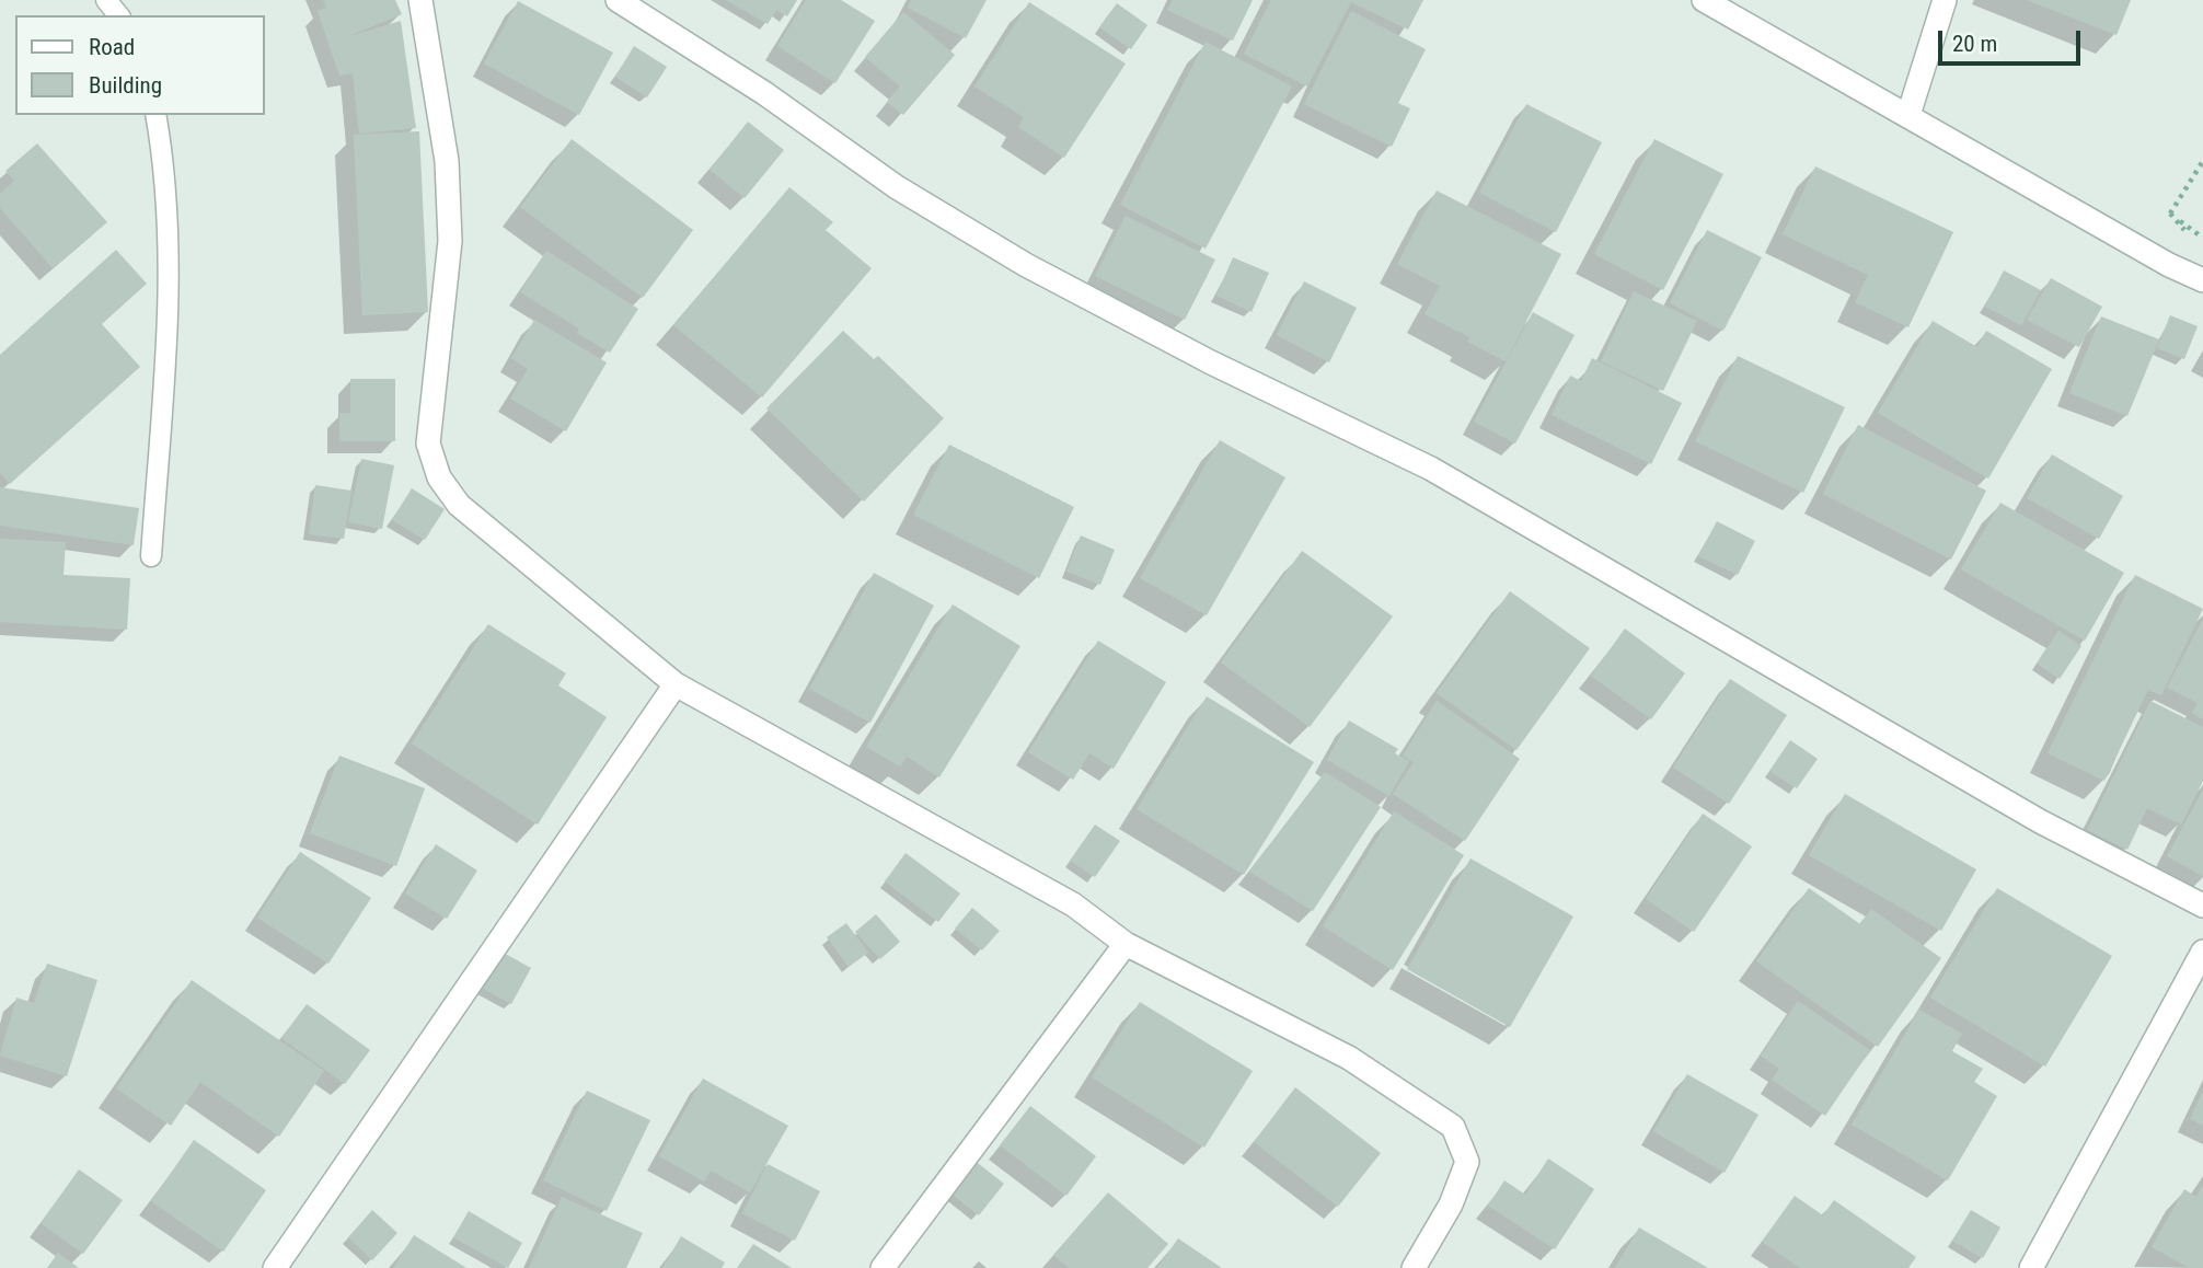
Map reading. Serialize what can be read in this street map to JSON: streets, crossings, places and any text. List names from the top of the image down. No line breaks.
{"legend":["Road","Building"],"scale_bar":"20 m"}
